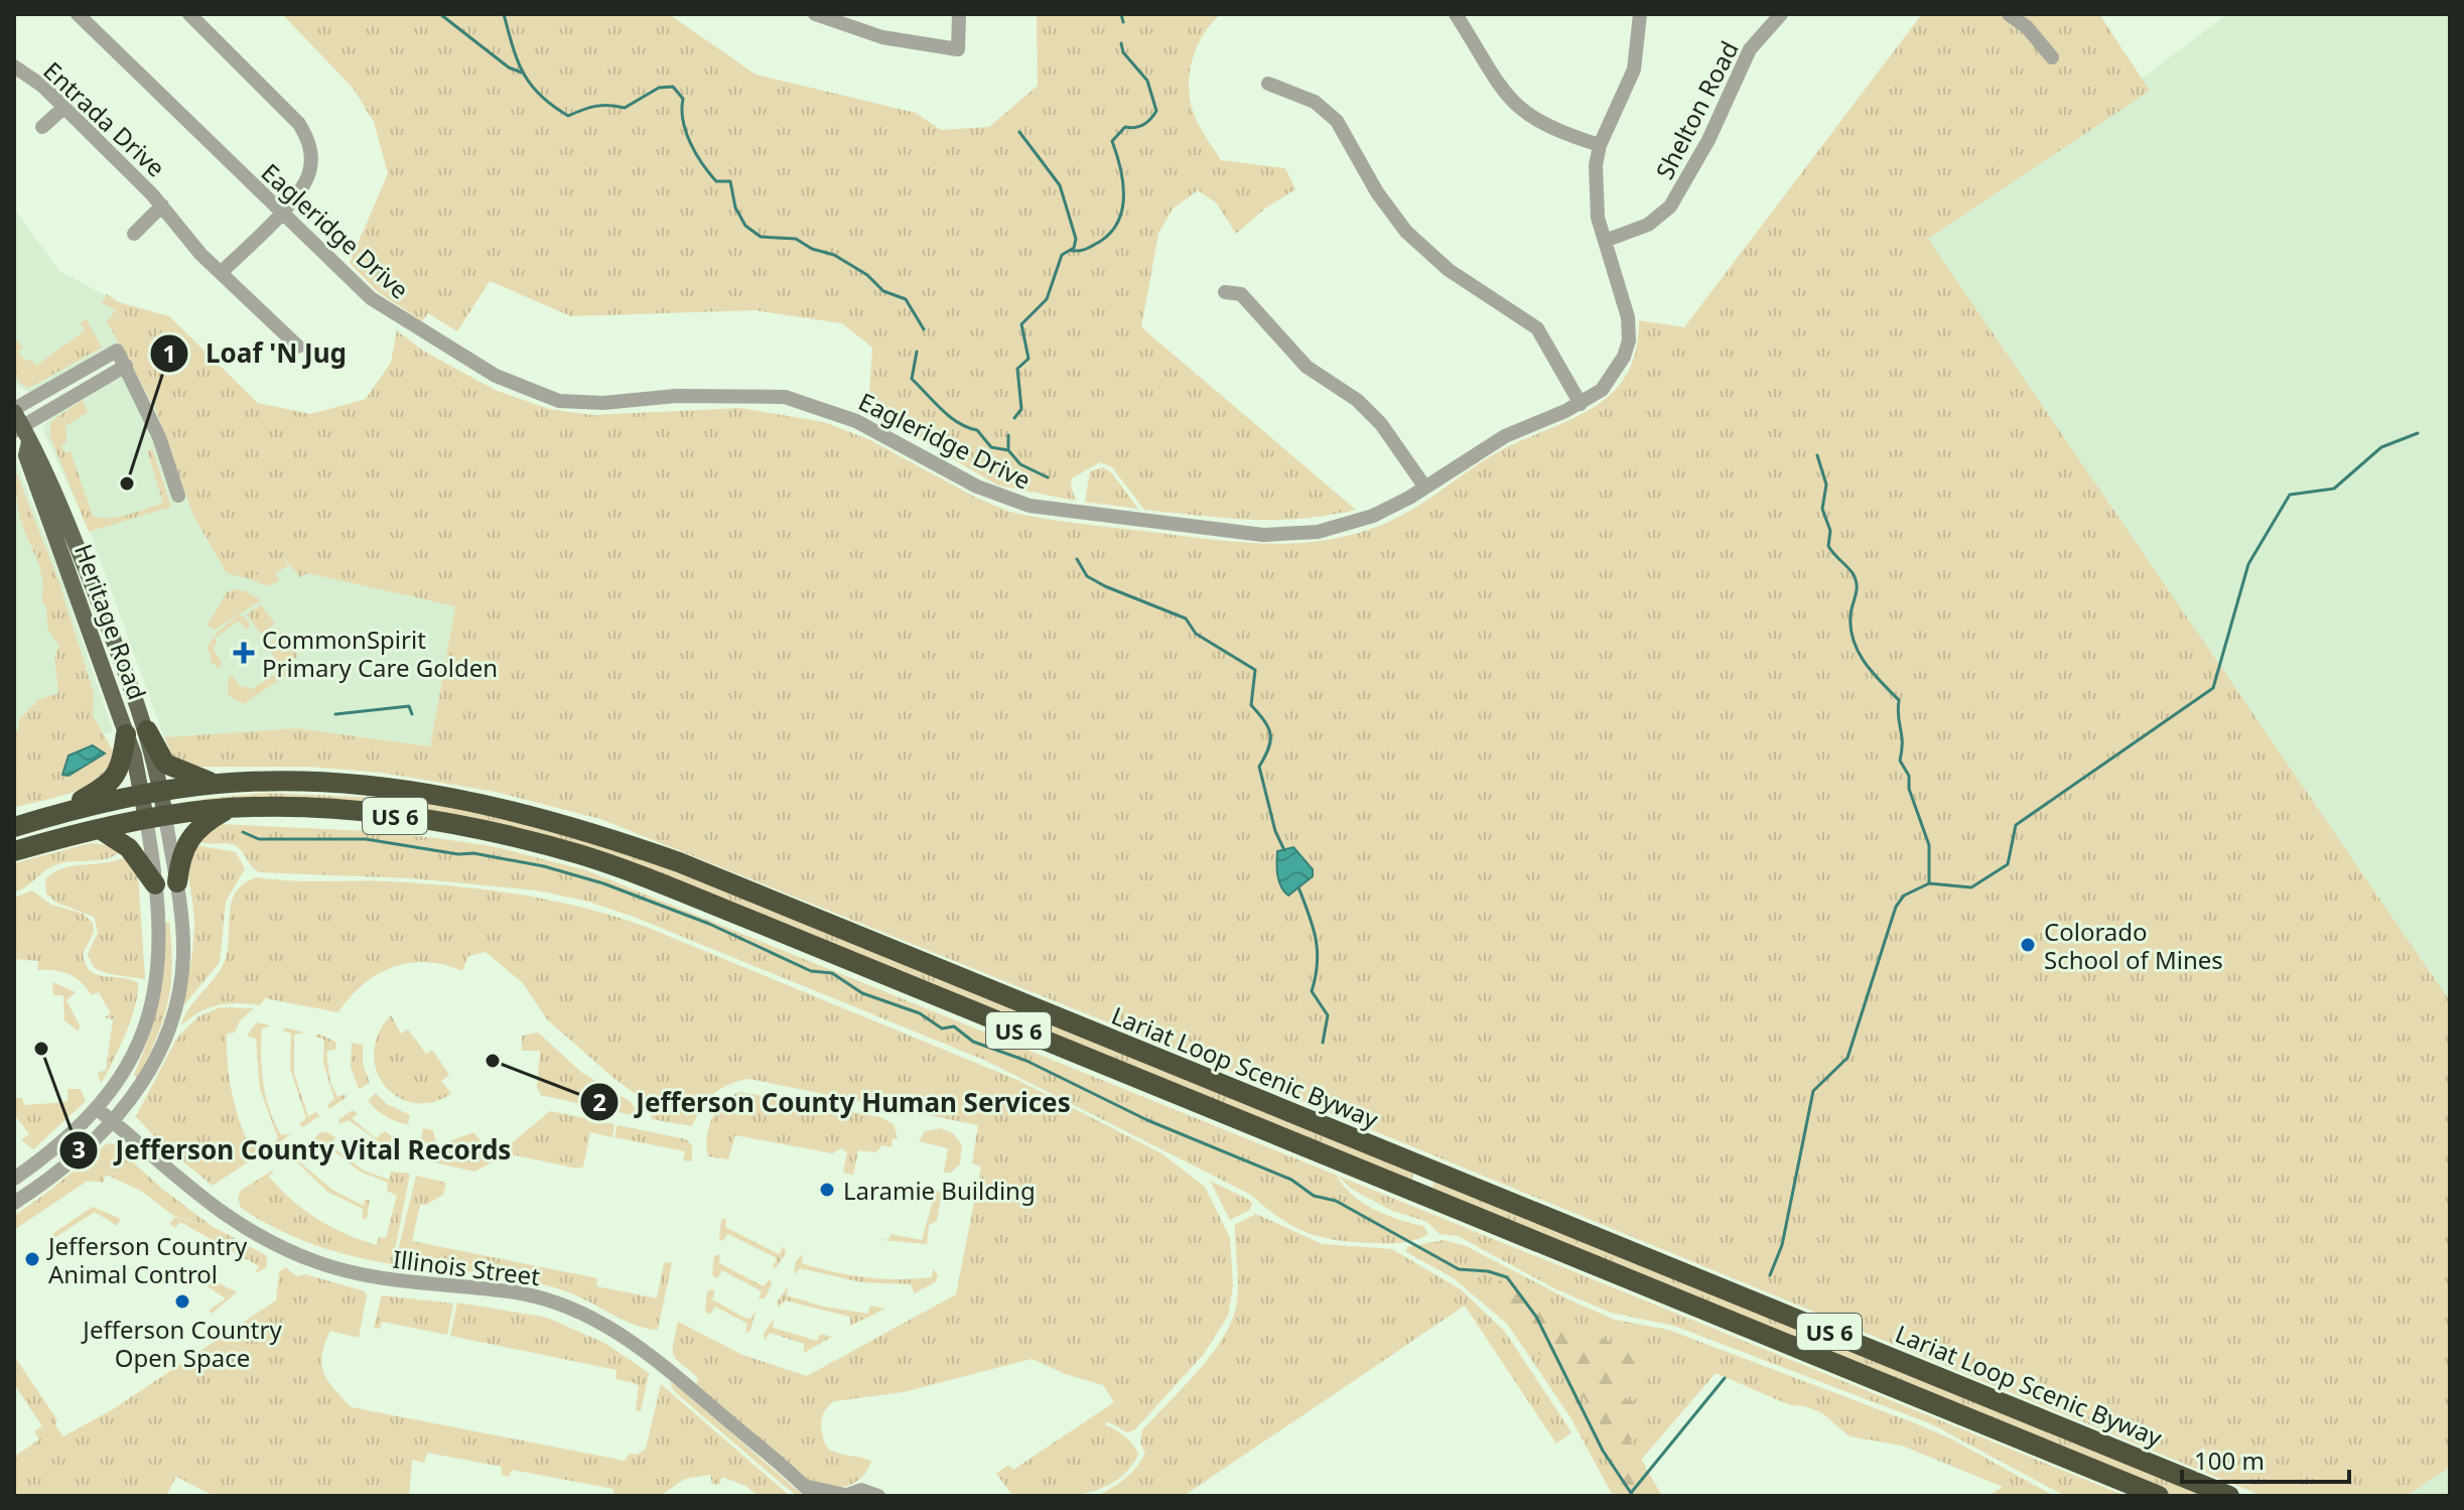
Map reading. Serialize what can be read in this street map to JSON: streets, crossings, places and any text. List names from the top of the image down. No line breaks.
{"streets":{"highway":["US 6","Lariat Loop Scenic Byway"],"main road":["Heritage Road"],"street":["Shelton Road","Entrada Drive","Eagleridge Drive","Illinois Street"]},"crossings":[["Shelton Road","Eagleridge Drive"],["Heritage Road","US 6"],["US 6","Lariat Loop Scenic Byway"]],"places":{"other":["Loaf 'N Jug","Colorado School of Mines","Jefferson County Vital Records","Jefferson County Human Services","Laramie Building","Jefferson Country Animal Control","Jefferson Country Open Space"],"health":["CommonSpirit Primary Care Golden"]},"scale_bar":"100 m"}
